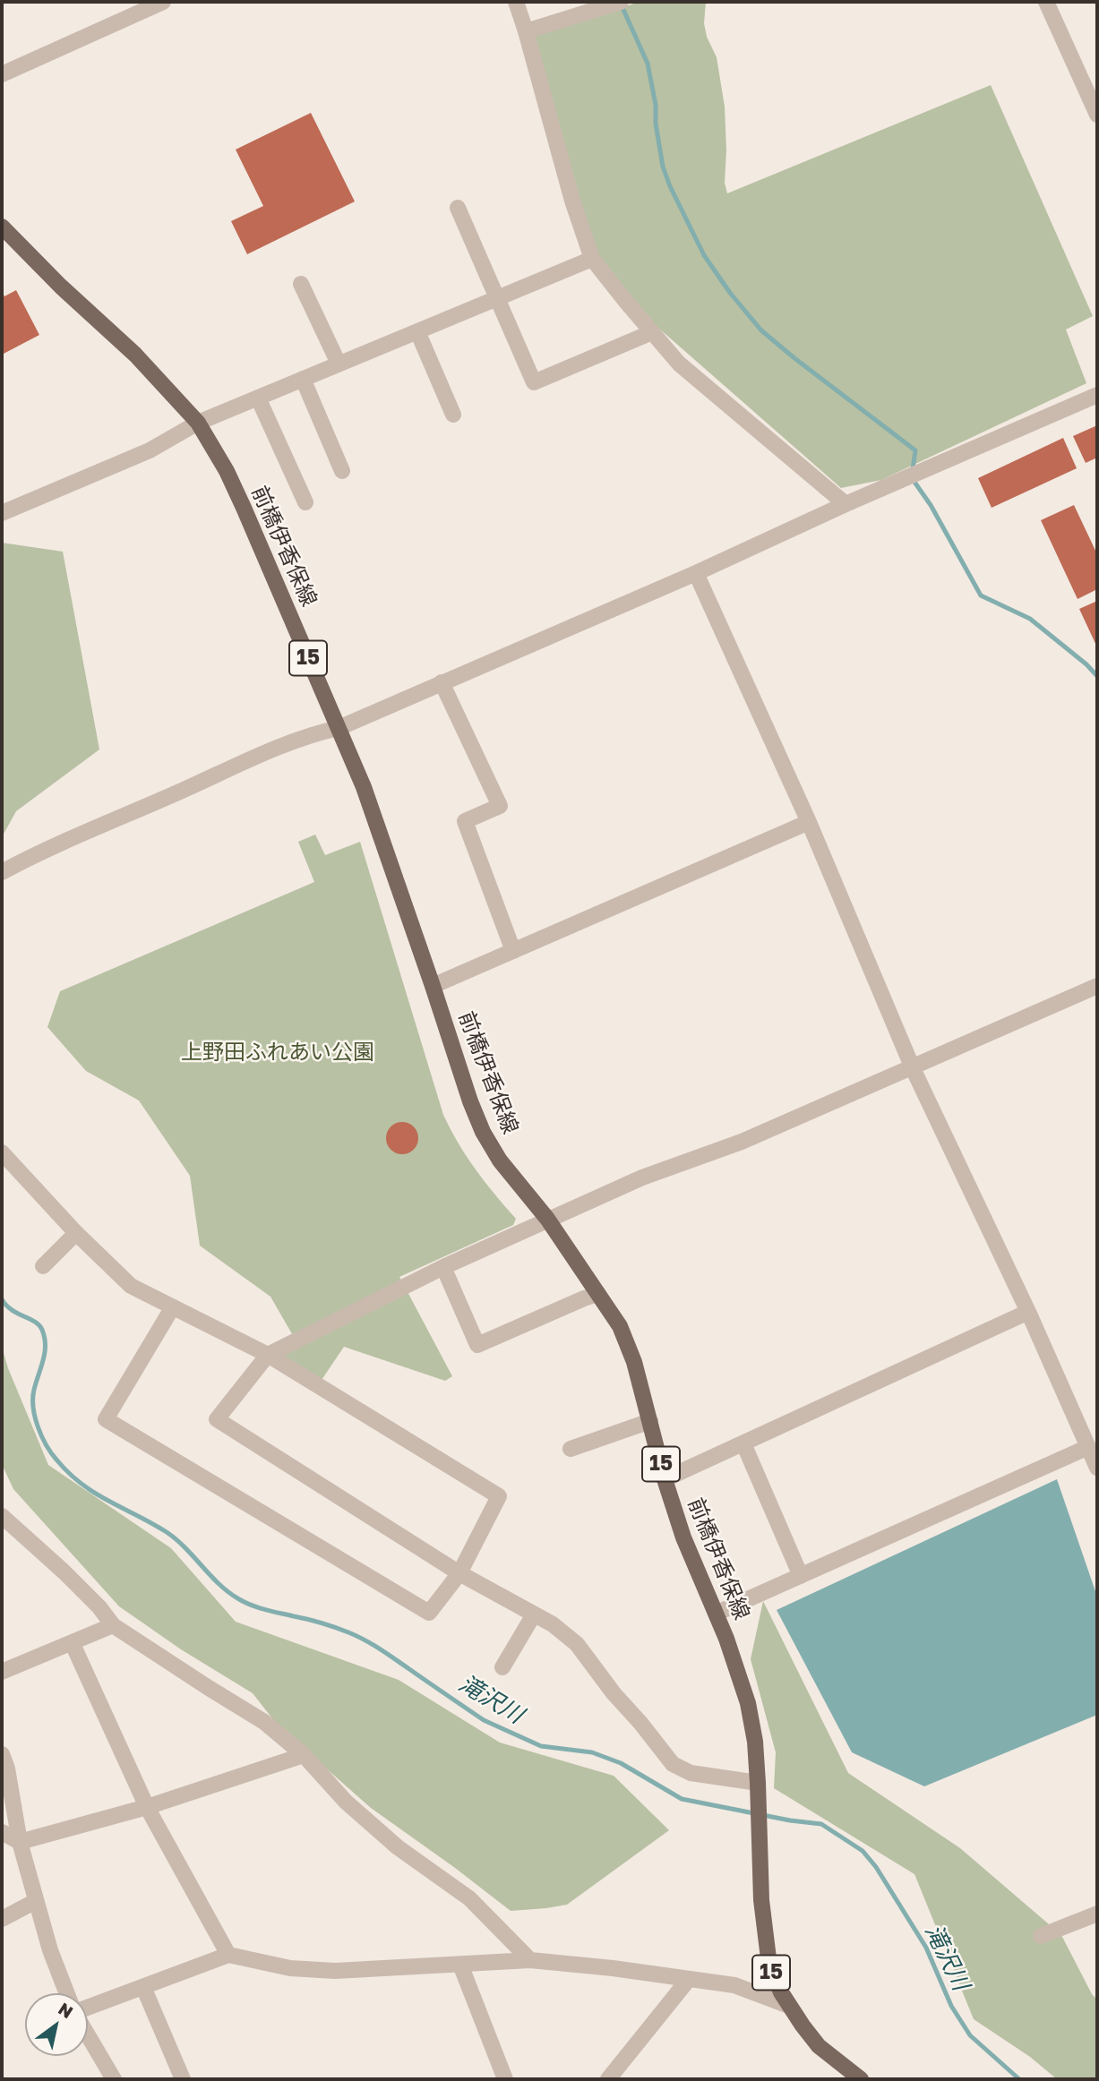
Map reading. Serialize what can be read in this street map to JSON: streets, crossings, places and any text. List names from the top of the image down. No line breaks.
{"streets":{"main road":["前橋伊香保線","15"]},"water":["滝沢川"],"parks":["上野田ふれあい公園"],"north":"top right"}
